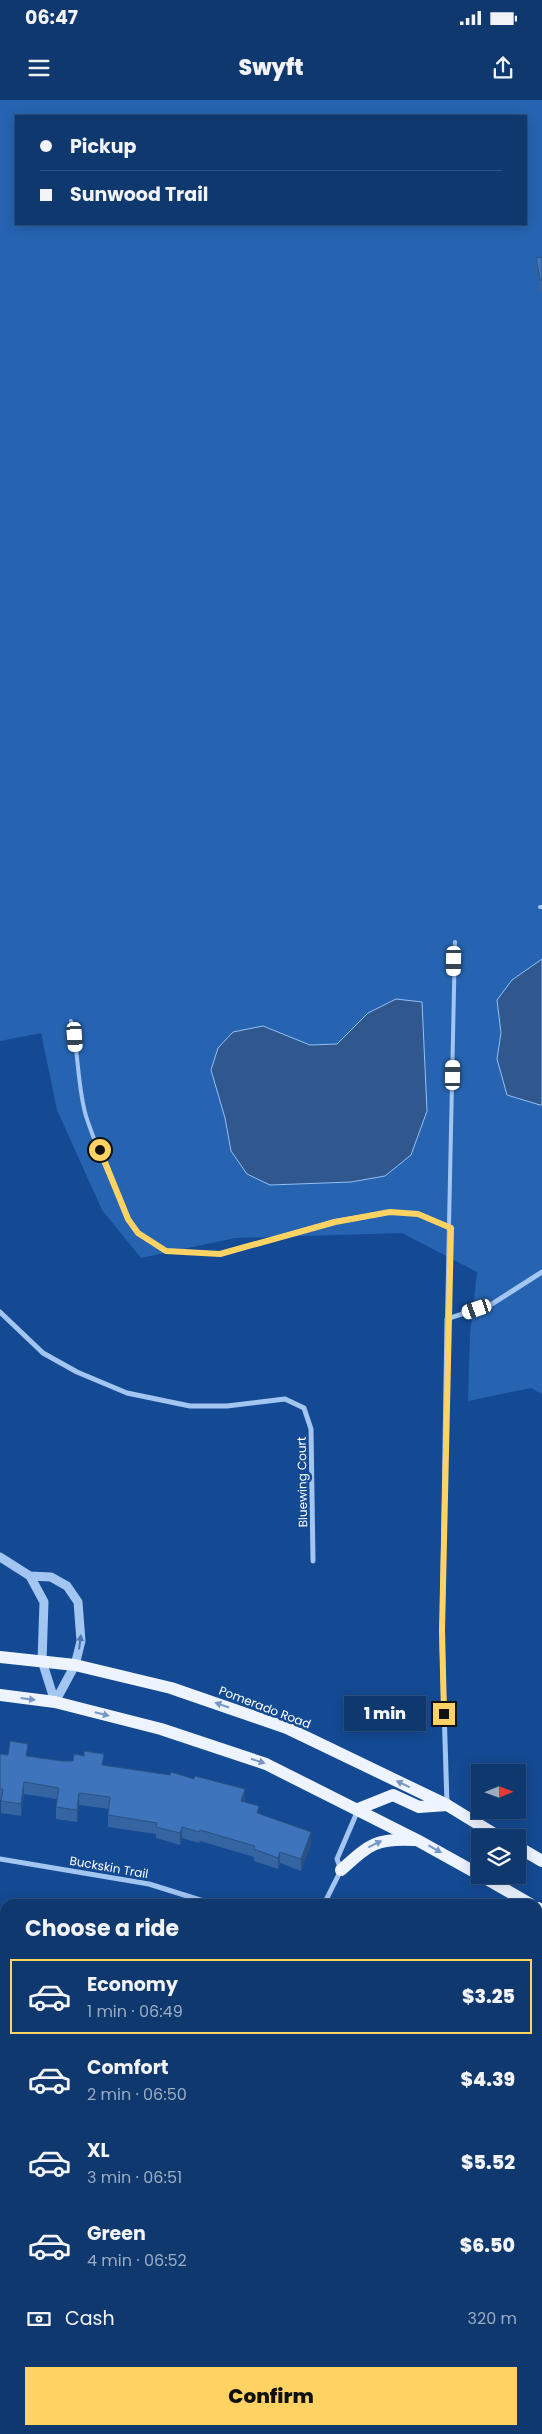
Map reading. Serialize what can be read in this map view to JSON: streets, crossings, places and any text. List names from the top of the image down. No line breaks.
{"streets":{"main road":["Pomerado Road"],"street":["Bluewing Court","Buckskin Trail"]},"north":"right","page":{"status":"06:47","header":"Swyft","banner":["Pickup","Sunwood Trail"],"bubble":"1 min","heading":"Choose a ride","list":[{"name":"Economy","note":"1 min · 06:49","value":"$3.25"},{"name":"Comfort","note":"2 min · 06:50","value":"$4.39"},{"name":"XL","note":"3 min · 06:51","value":"$5.52"},{"name":"Green","note":"4 min · 06:52","value":"$6.50"}],"pay":["Cash","320 m"],"buttons":"Confirm"}}
